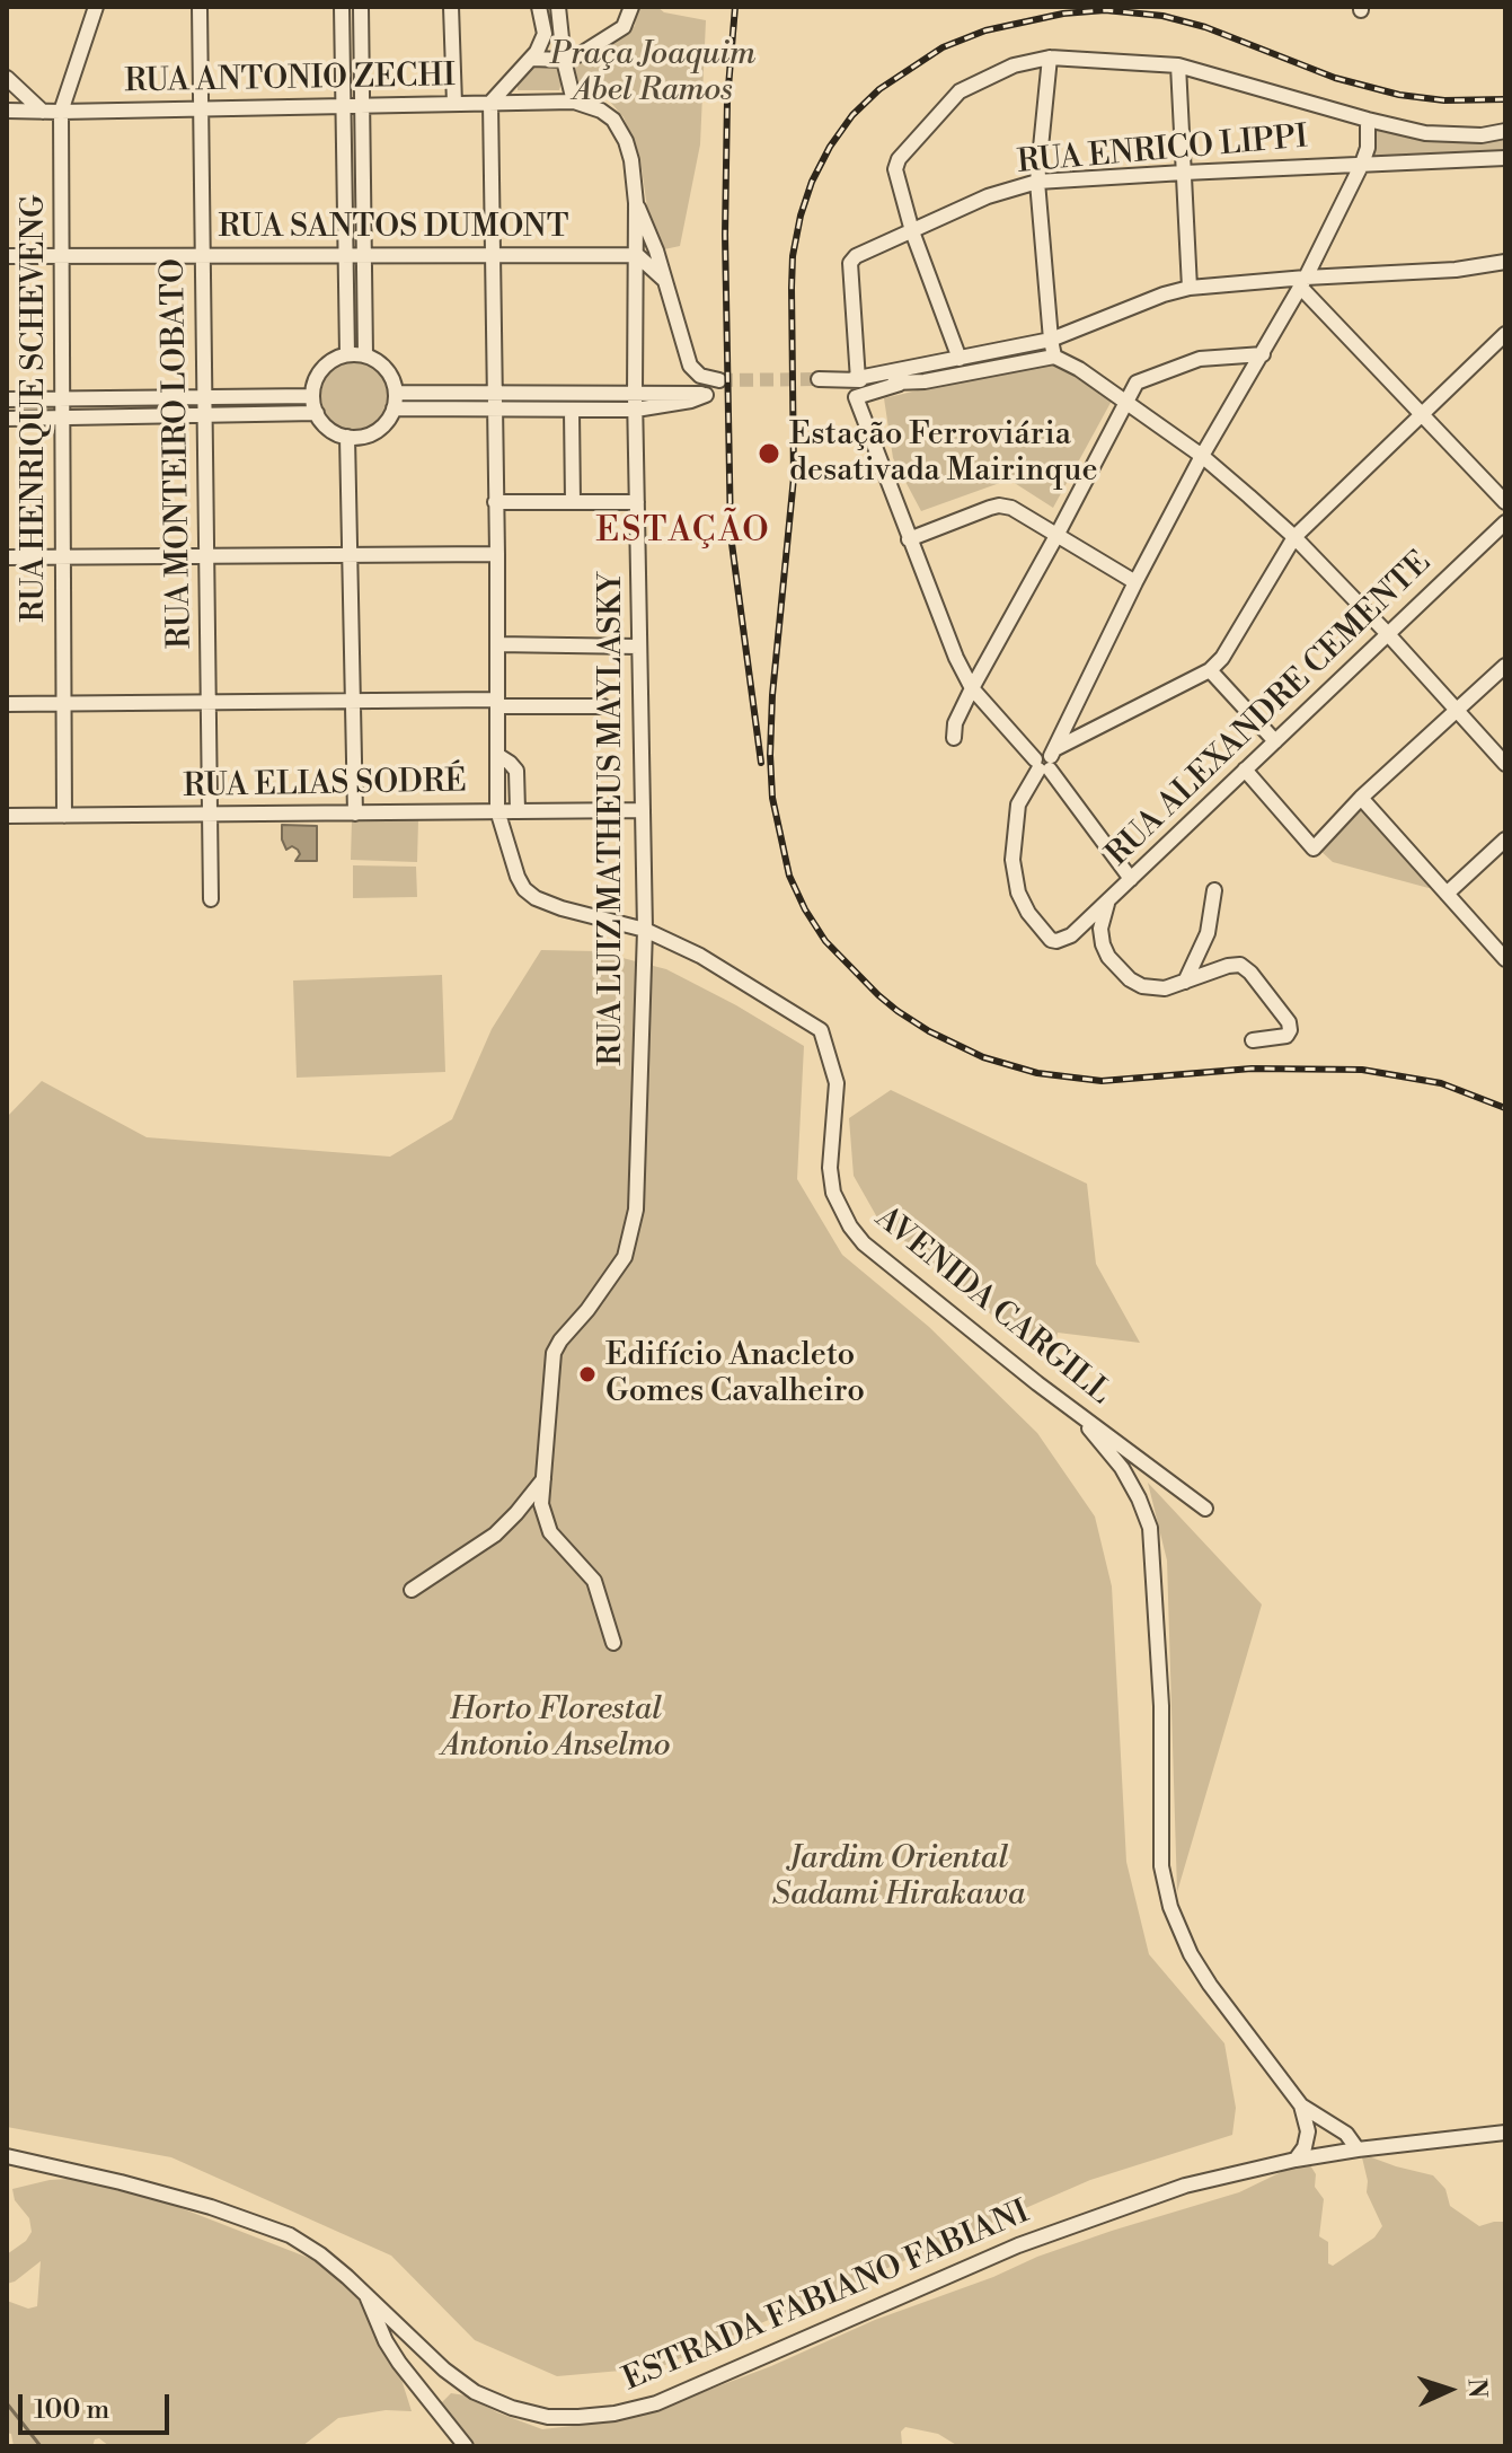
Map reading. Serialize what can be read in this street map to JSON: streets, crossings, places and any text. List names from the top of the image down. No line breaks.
{"streets":{"street":["RUA ANTONIO ZECHI","RUA ENRICO LIPPI","RUA SANTOS DUMONT","RUA HENRIQUE SCHEVENG","RUA MONTEIRO LOBATO","RUA ALEXANDRE CEMENTE","RUA ELIAS SODRÉ","RUA LUIZ MATHEUS MAYLASKY","AVENIDA CARGILL","ESTRADA FABIANO FABIANI"]},"crossings":[["RUA ANTONIO ZECHI","RUA HENRIQUE SCHEVENG"],["RUA ANTONIO ZECHI","RUA MONTEIRO LOBATO"],["RUA ANTONIO ZECHI","RUA LUIZ MATHEUS MAYLASKY"],["RUA SANTOS DUMONT","RUA HENRIQUE SCHEVENG"],["RUA SANTOS DUMONT","RUA MONTEIRO LOBATO"],["RUA SANTOS DUMONT","RUA LUIZ MATHEUS MAYLASKY"],["RUA HENRIQUE SCHEVENG","RUA ELIAS SODRÉ"],["RUA MONTEIRO LOBATO","RUA ELIAS SODRÉ"],["RUA ELIAS SODRÉ","RUA LUIZ MATHEUS MAYLASKY"],["RUA ELIAS SODRÉ","AVENIDA CARGILL"],["RUA LUIZ MATHEUS MAYLASKY","AVENIDA CARGILL"]],"districts":["ESTAÇÃO"],"parks":["Praça Joaquim Abel Ramos","Horto Florestal Antonio Anselmo","Jardim Oriental Sadami Hirakawa"],"places":["Estação Ferroviária desativada Mairinque","Edifício Anacleto Gomes Cavalheiro"],"scale_bar":"100 m","north":"right"}
